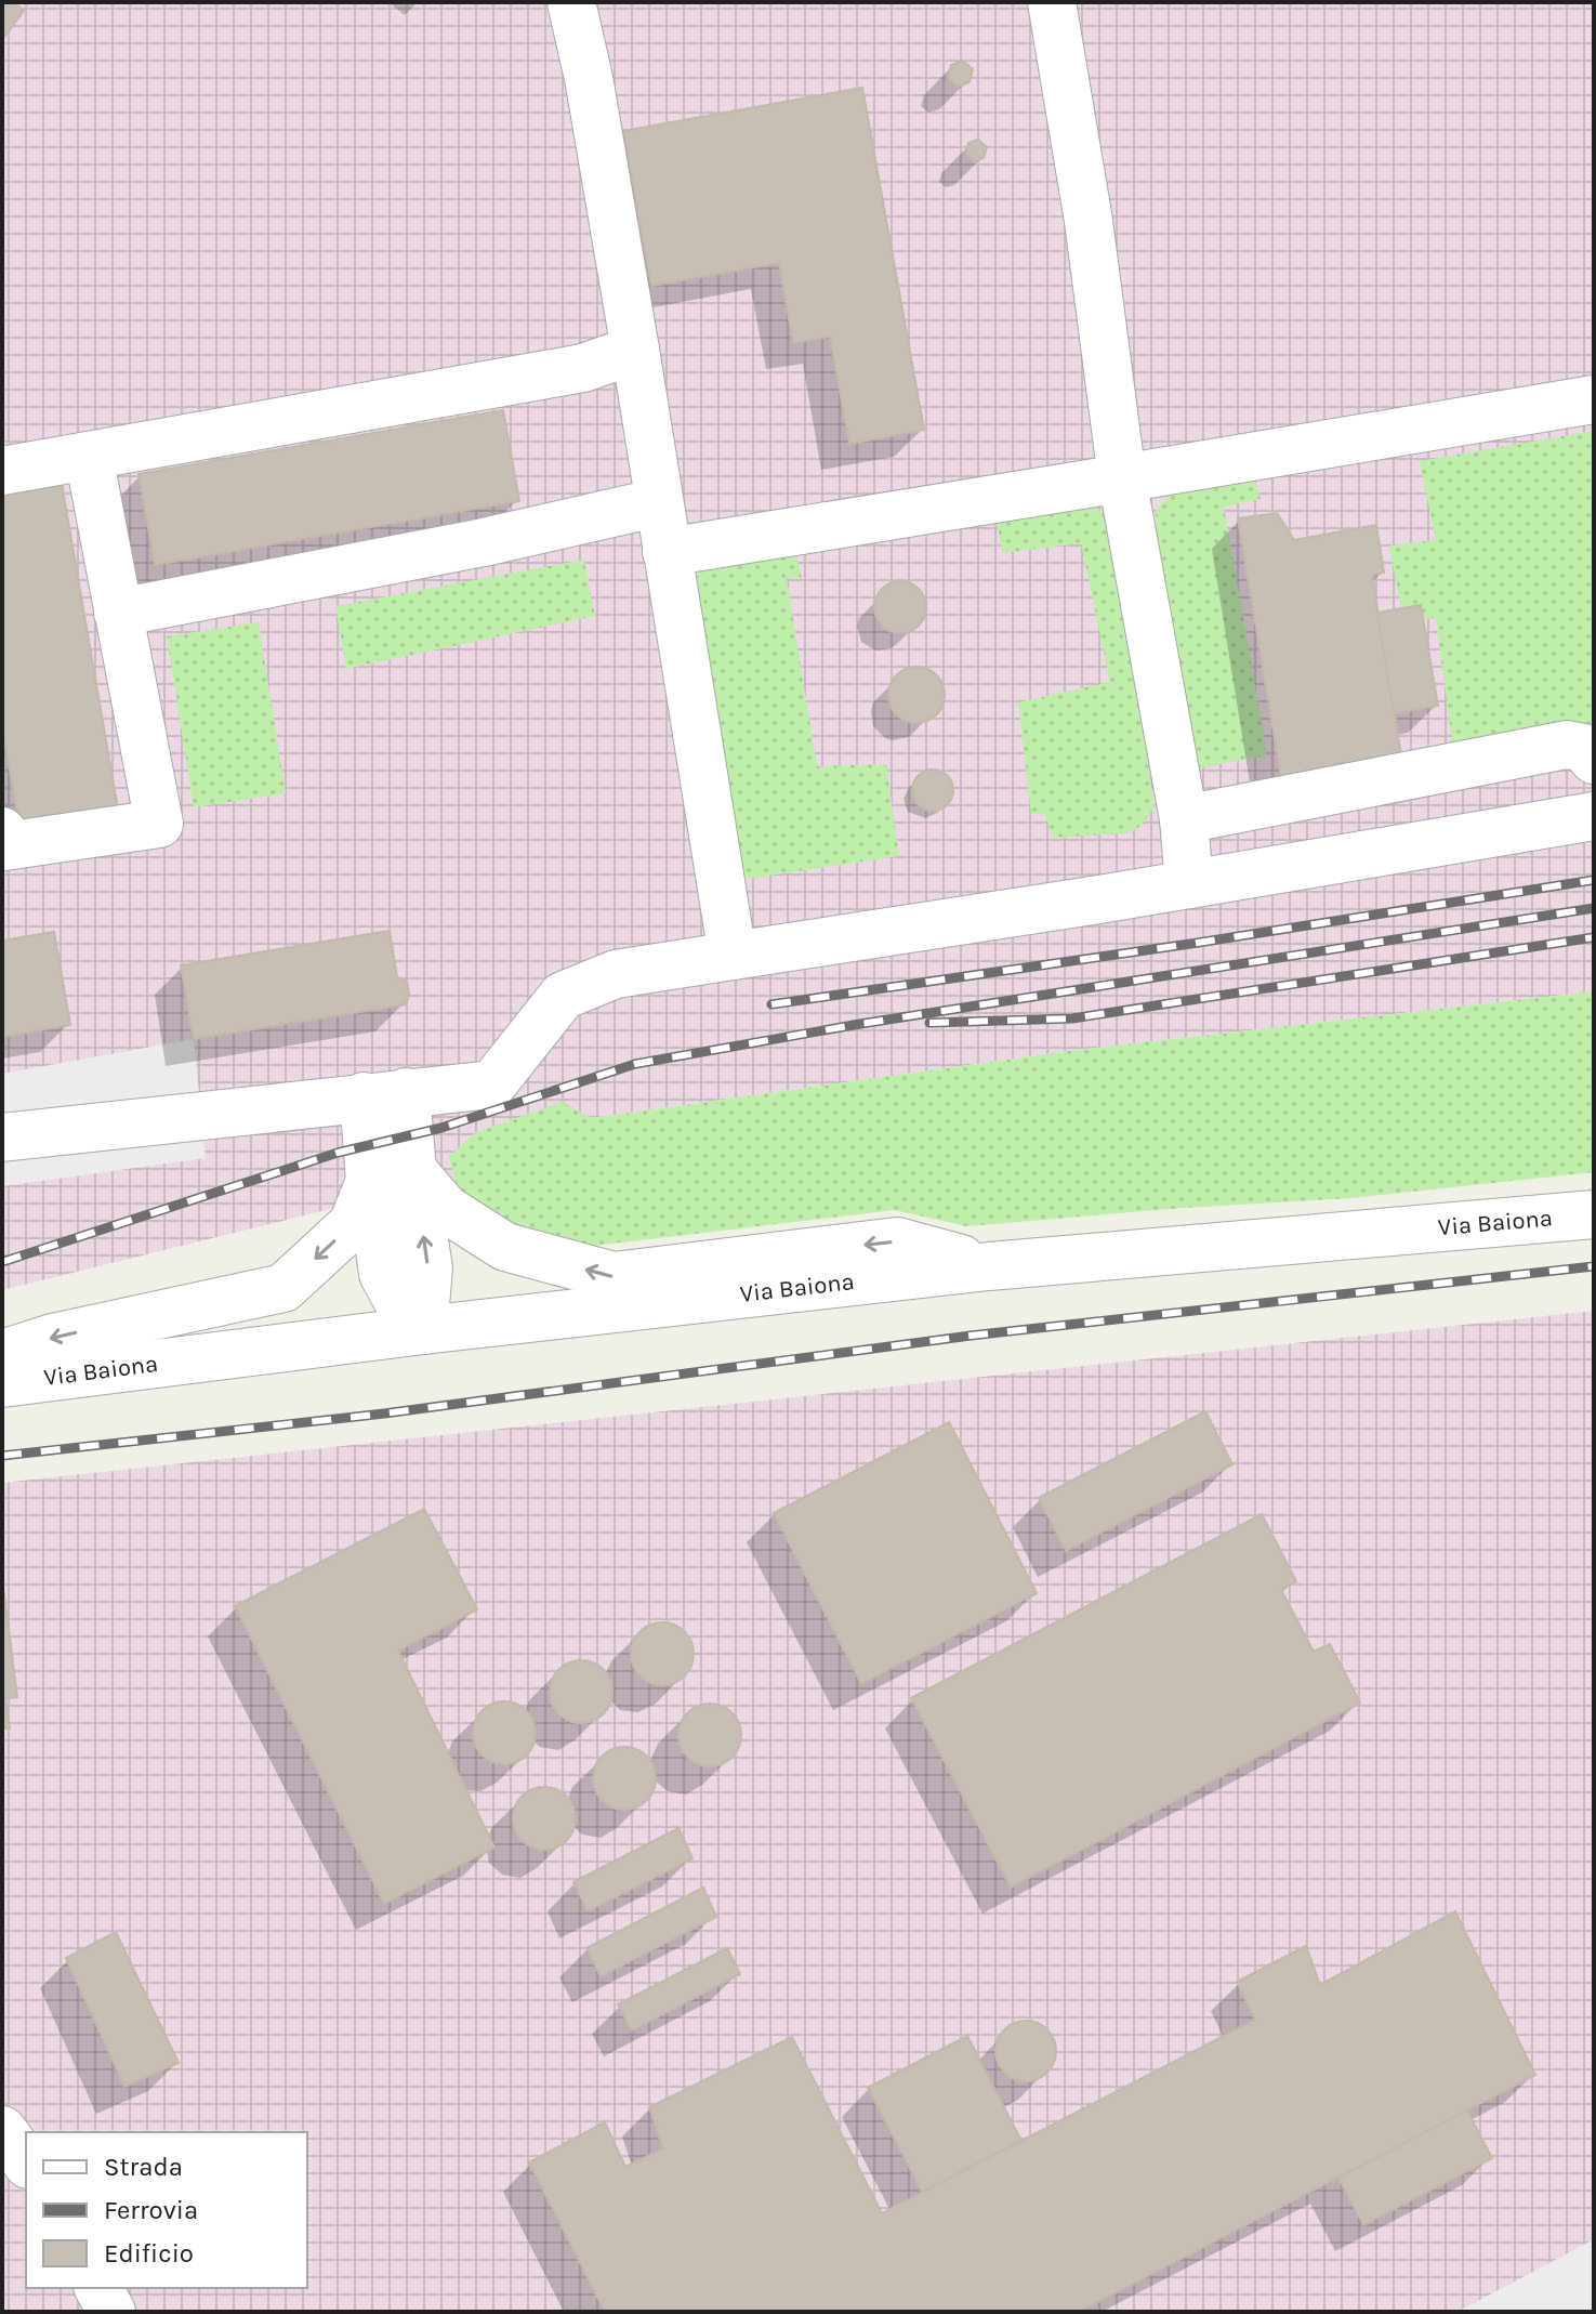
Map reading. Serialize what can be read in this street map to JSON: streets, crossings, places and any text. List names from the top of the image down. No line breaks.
{"streets":{"street":["Via Baiona"]},"legend":["Strada","Ferrovia","Edificio"]}
